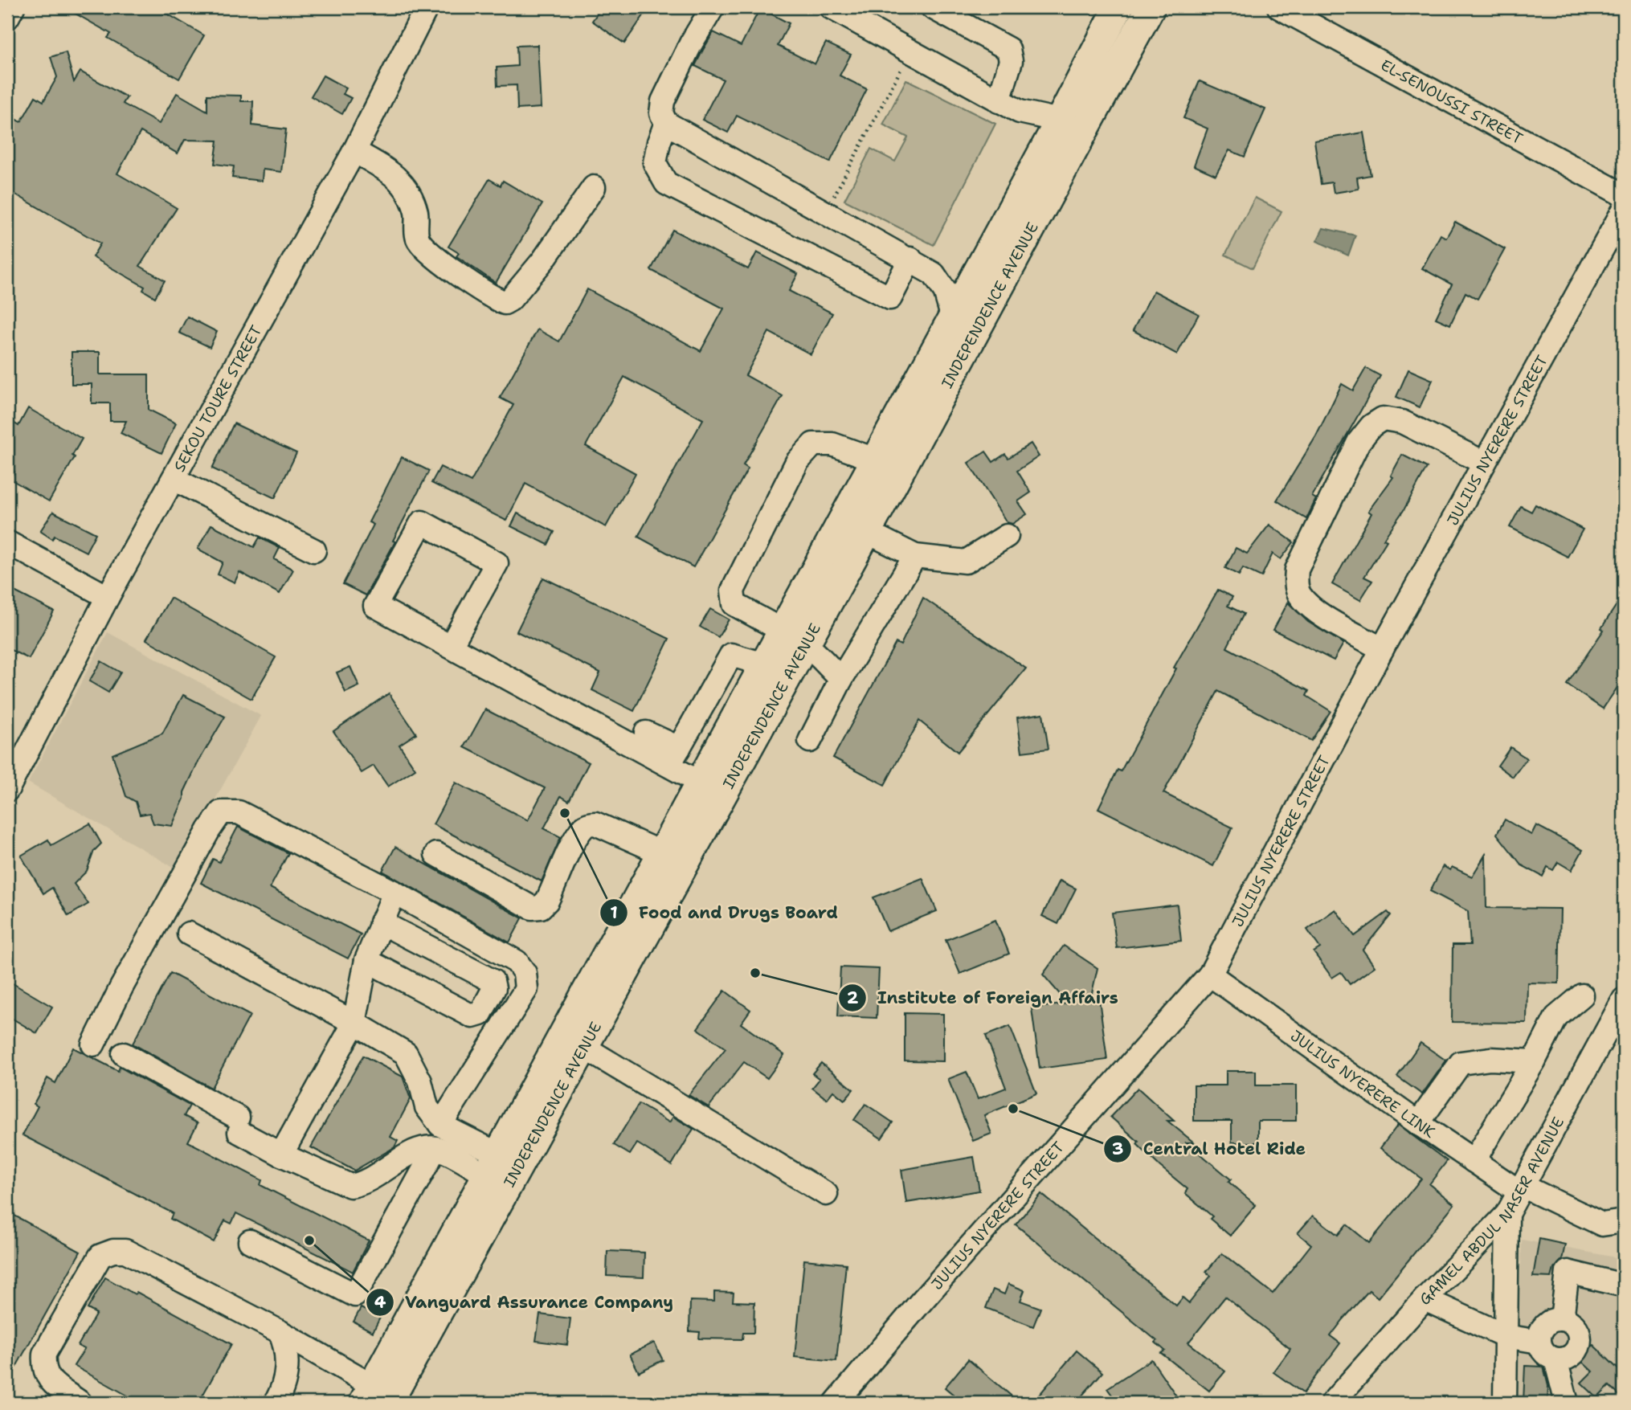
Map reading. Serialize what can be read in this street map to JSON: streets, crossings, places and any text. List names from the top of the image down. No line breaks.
{"streets":{"main road":["INDEPENDENCE AVENUE"],"street":["EL-SENOUSSI STREET","SEKOU TOURE STREET","JULIUS NYERERE STREET","JULIUS NYERERE LINK","GAMEL ABDUL NASER AVENUE"]},"crossings":[["JULIUS NYERERE STREET","JULIUS NYERERE LINK"],["JULIUS NYERERE LINK","GAMEL ABDUL NASER AVENUE"]],"places":["Food and Drugs Board","Institute of Foreign Affairs","Central Hotel Ride","Vanguard Assurance Company"]}
